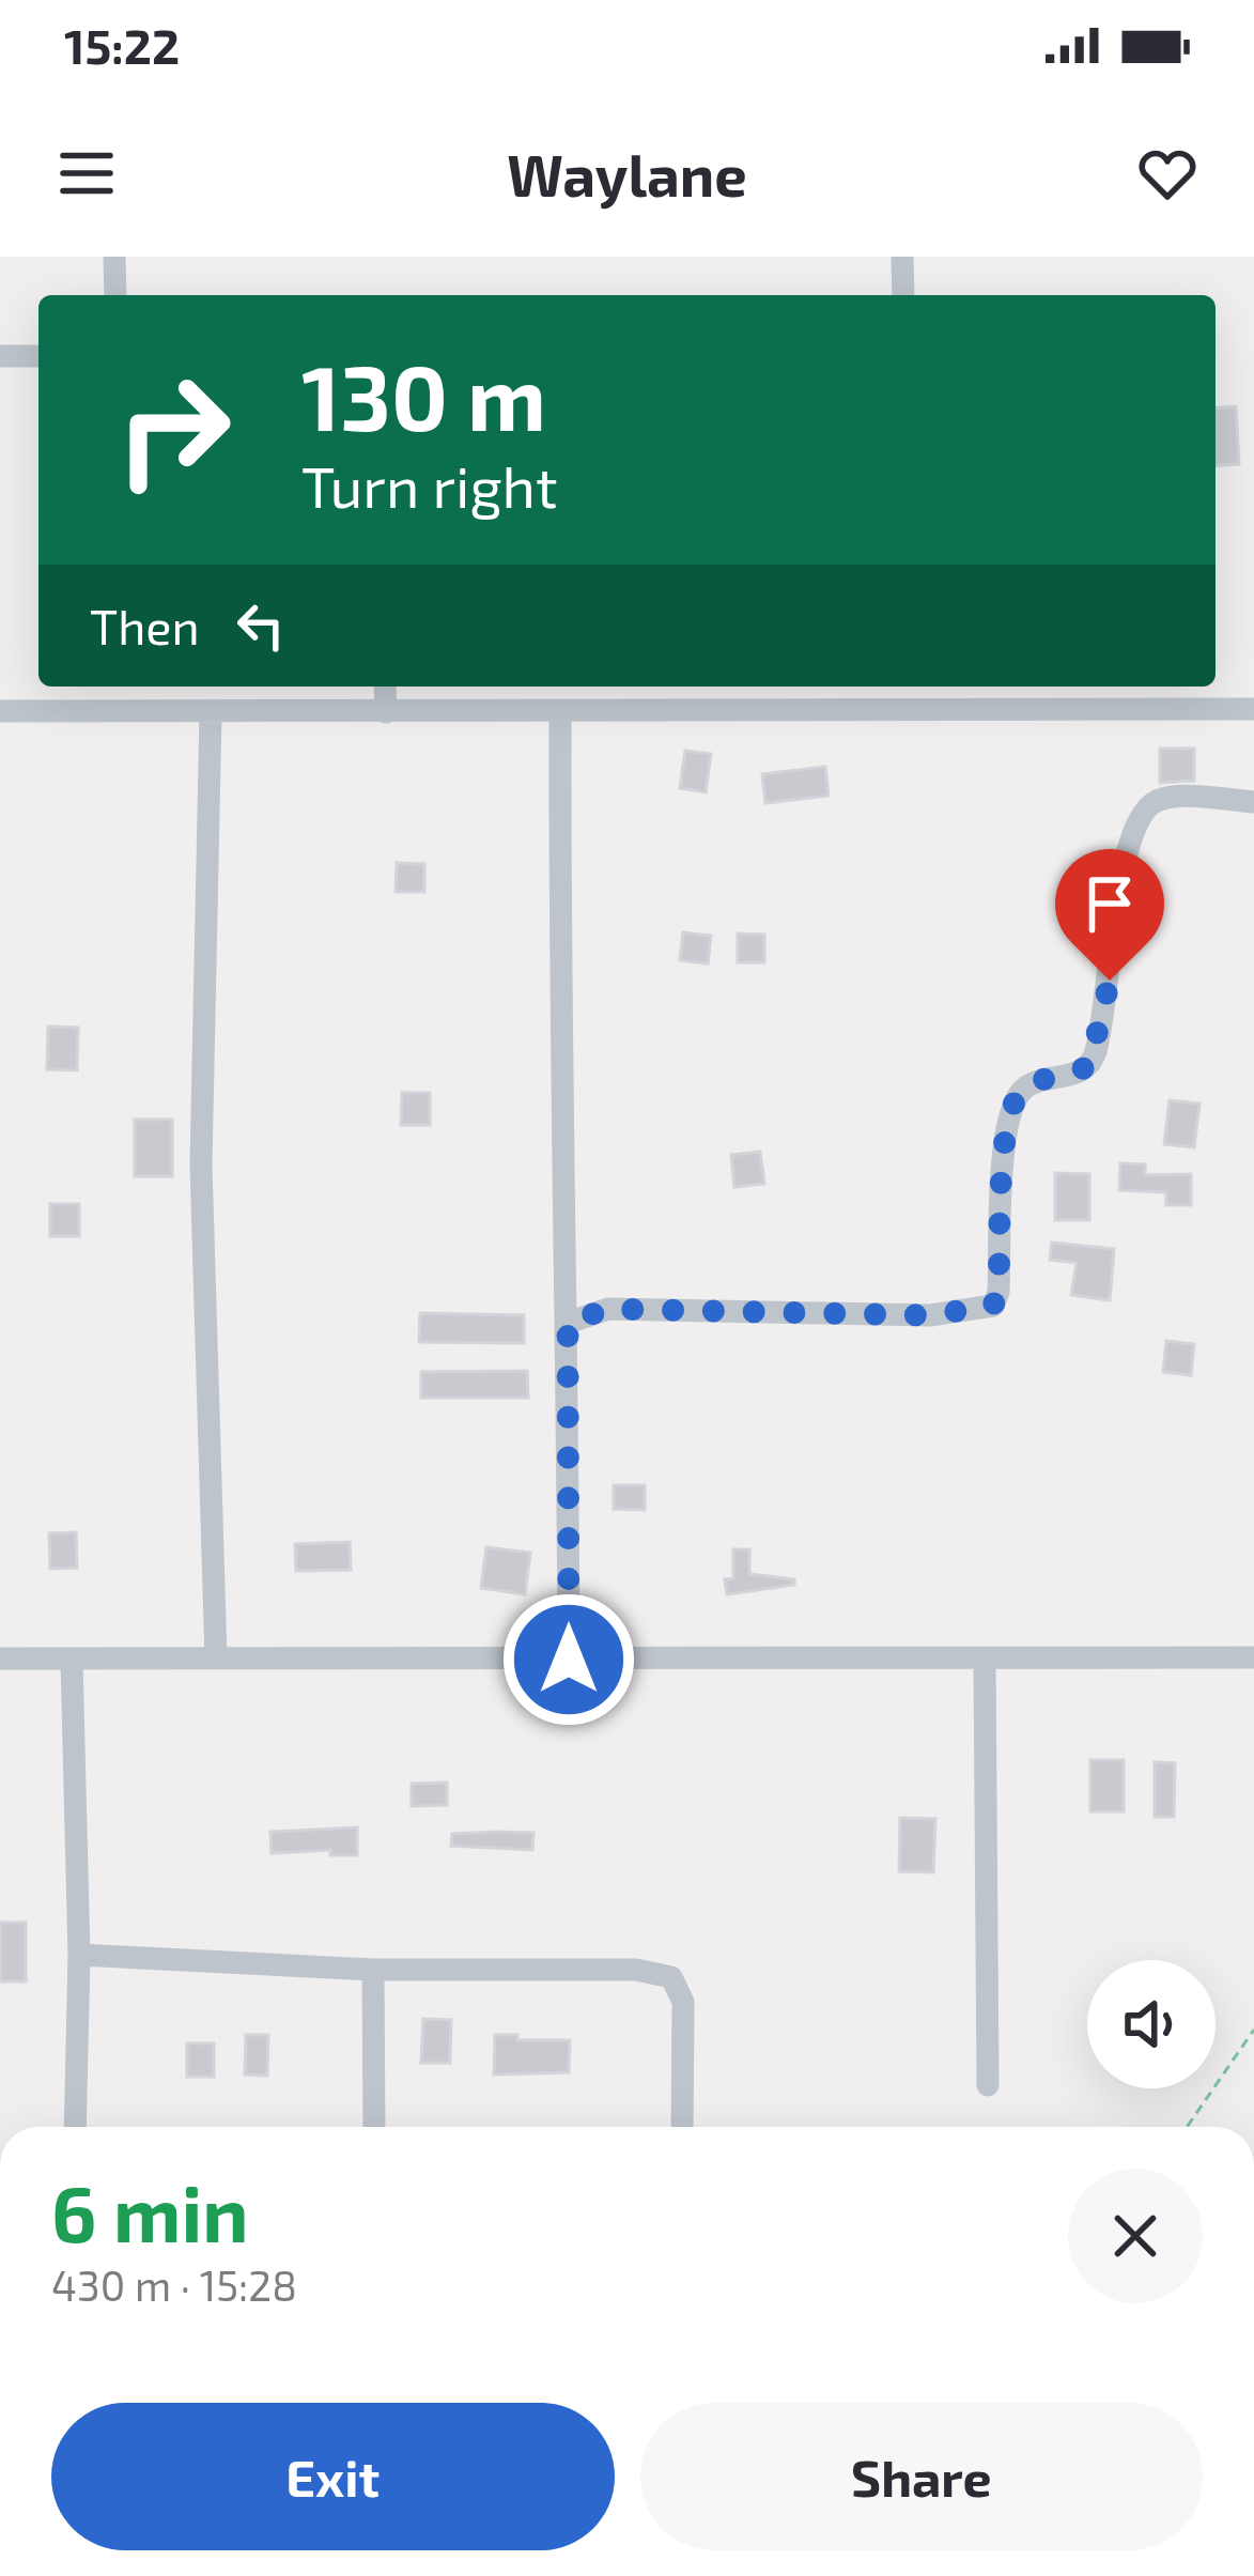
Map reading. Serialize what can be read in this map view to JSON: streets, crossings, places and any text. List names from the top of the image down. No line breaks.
{"page":{"status":"15:22","header":"Waylane","turn":["130 m","Turn right"],"then":"Then","heading":["6 min","430 m · 15:28"],"buttons":["Exit","Share"]}}
